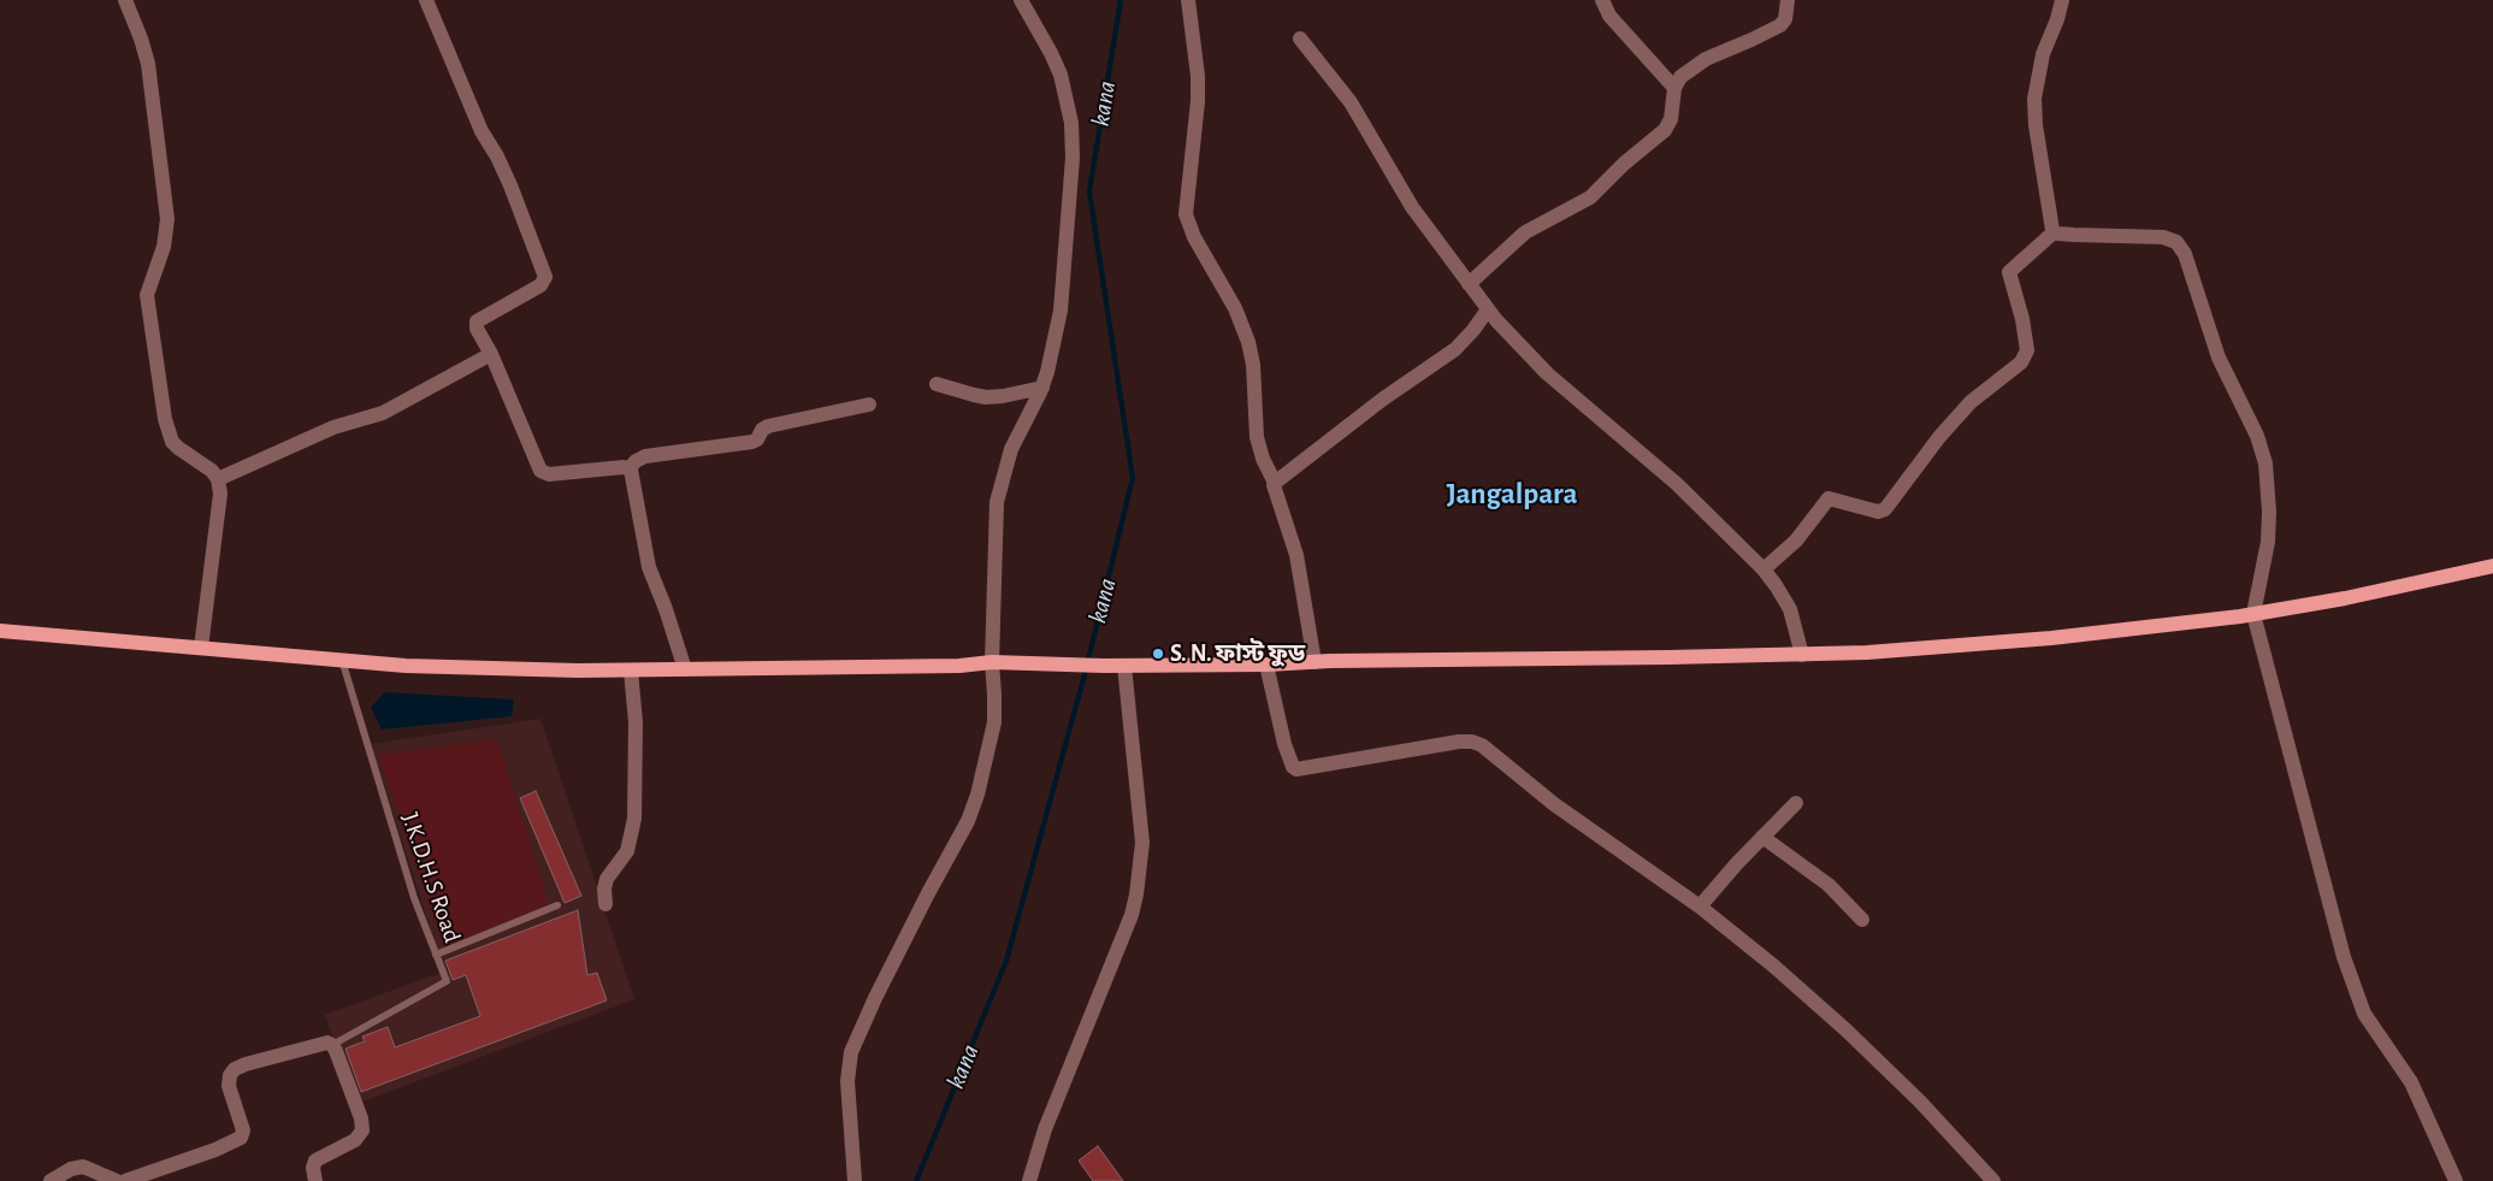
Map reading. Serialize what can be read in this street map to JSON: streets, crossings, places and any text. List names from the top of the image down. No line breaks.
{"streets":{"lane":["J.K.D.H.S Road"]},"districts":["Jangalpara"],"water":["kana"],"places":["S. N. ফাস্ট ফুড"]}
